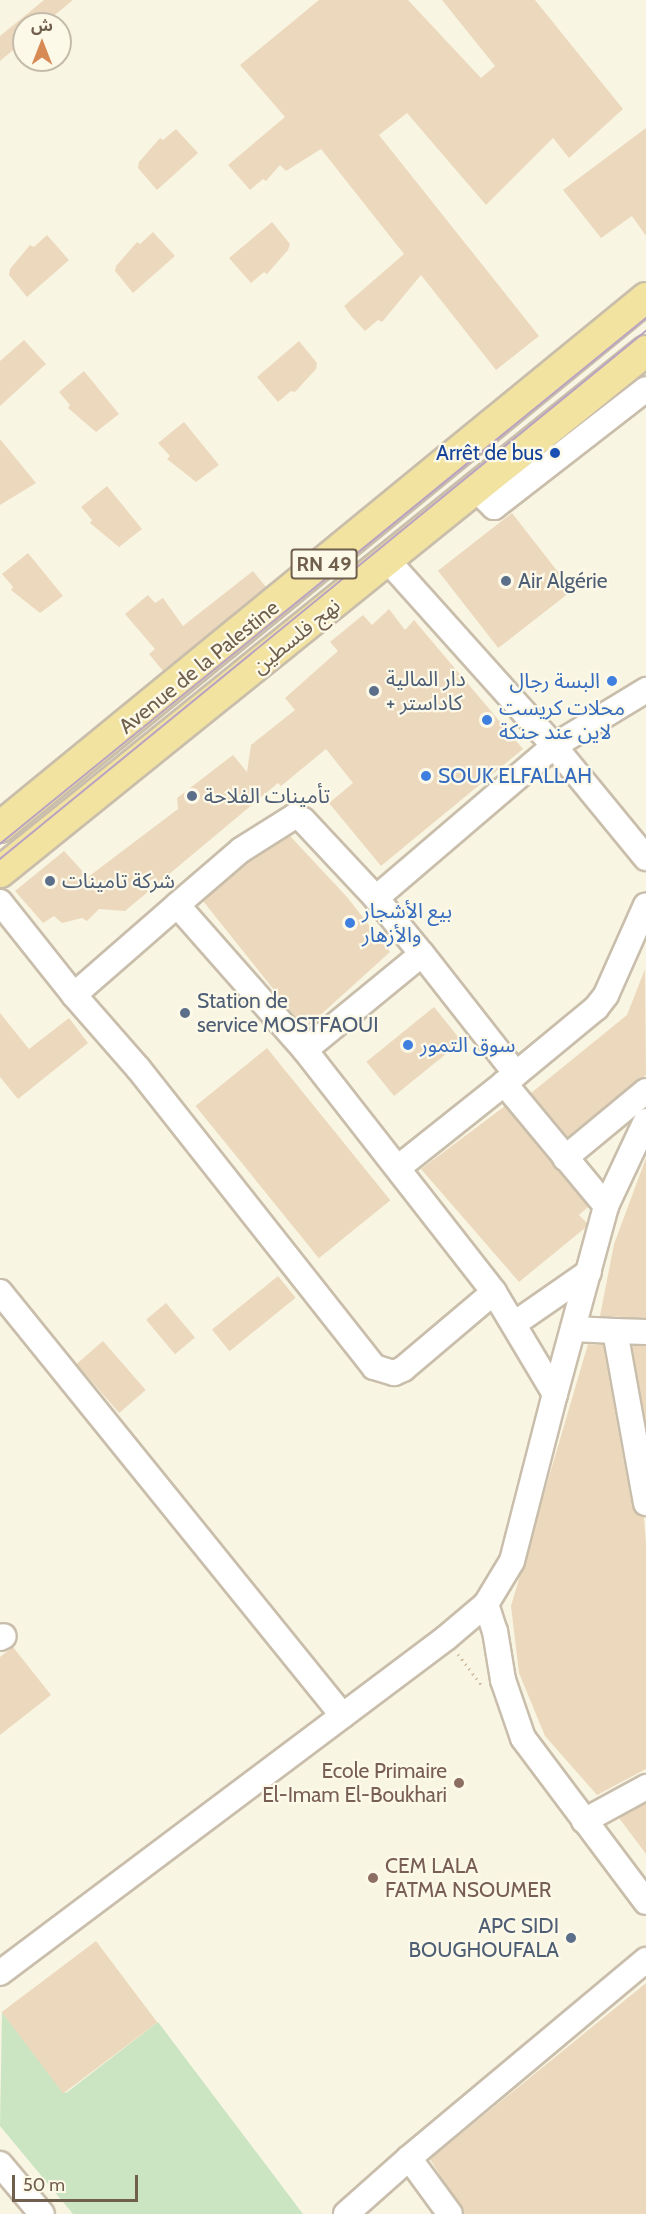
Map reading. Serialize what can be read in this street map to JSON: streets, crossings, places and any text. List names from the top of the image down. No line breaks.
{"streets":{"main road":["RN 49","نهج فلسطين","Avenue de la Palestine"]},"places":["Arrêt de bus","Air Algérie","البسة رجال","دار المالية + كاداستر","محلات كريست لاين عند حنكة","SOUK ELFALLAH","تأمينات الفلاحة","شركة تامينات","بيع الأشجار والأزهار","Station de service MOSTFAOUI","سوق التمور","Ecole Primaire El-Imam El-Boukhari","CEM LALA FATMA NSOUMER","APC SIDI BOUGHOUFALA"],"scale_bar":"50 m","north":"top"}
